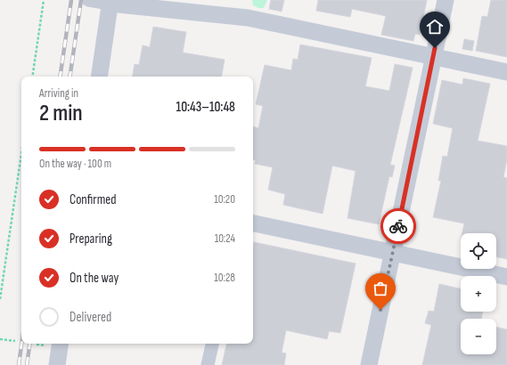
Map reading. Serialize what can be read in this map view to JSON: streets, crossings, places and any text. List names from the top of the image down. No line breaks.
{"page":{"heading":["2 min","Arriving in","10:43–10:48"],"bar":"On the way · 100 m","list":[["Confirmed","10:20"],["Preparing","10:24"],["On the way","10:28"],"Delivered"],"map_buttons":["+","−"]}}
